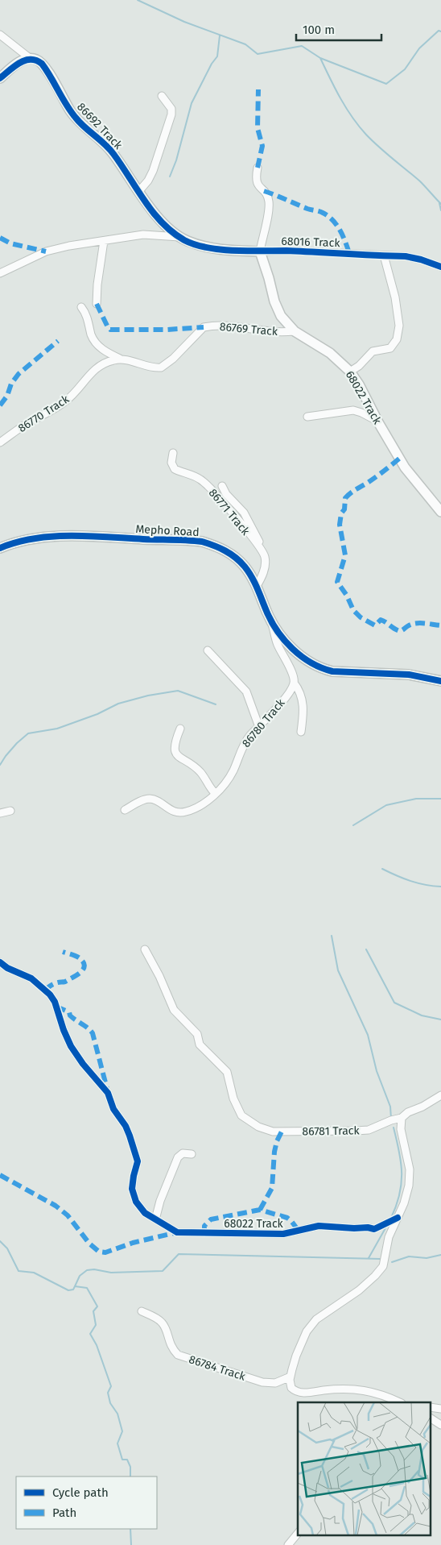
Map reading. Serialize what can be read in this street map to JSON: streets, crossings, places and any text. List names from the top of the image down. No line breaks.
{"streets":{"street":["86692 Track","68016 Track","86769 Track","68022 Track","86770 Track","86771 Track","Mepho Road","86780 Track","86781 Track","86784 Track"]},"crossings":[["86692 Track","68016 Track"],["68016 Track","68022 Track"],["86769 Track","68022 Track"],["86769 Track","86770 Track"]],"legend":["Cycle path","Path"],"scale_bar":"100 m"}
